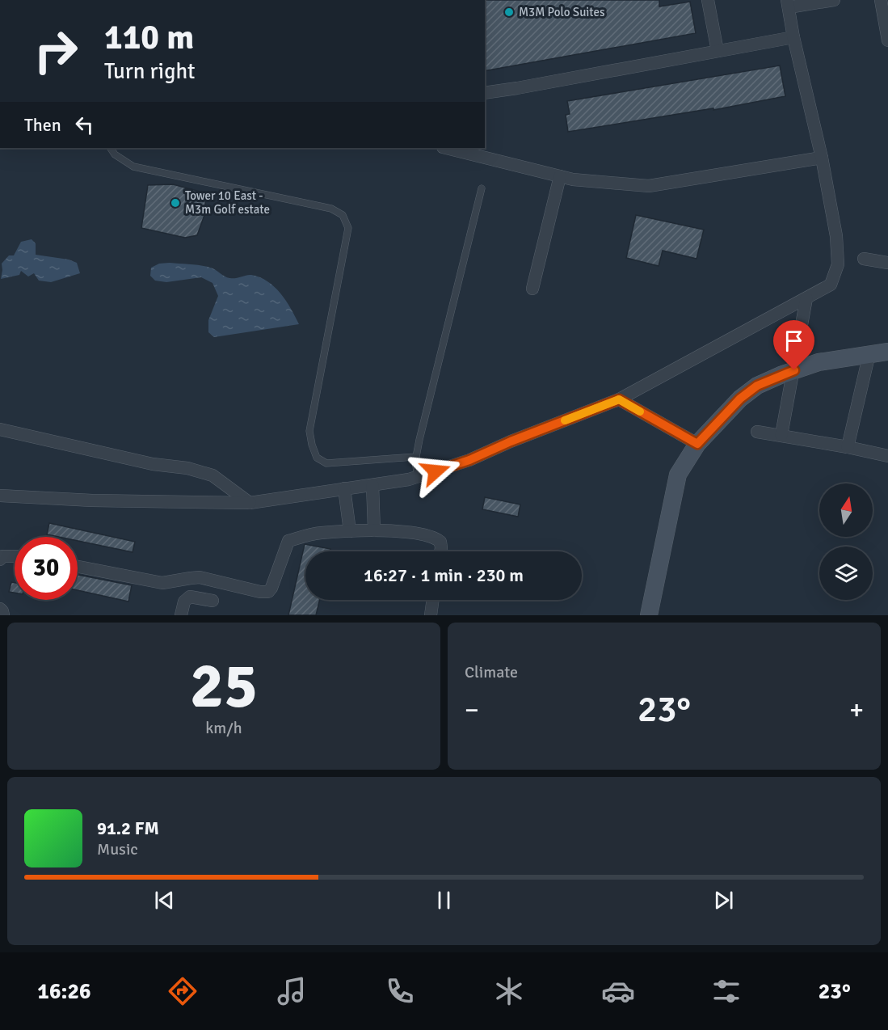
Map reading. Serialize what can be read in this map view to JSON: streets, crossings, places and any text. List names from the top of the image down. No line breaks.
{"places":["M3M Polo Suites","Tower 10 East - M3m Golf estate"],"north":"top","page":{"turn":["110 m","Turn right"],"then":"Then","limit":"30","trip":"16:27 · 1 min · 230 m","tile":[["25","km/h"],"Climate"],"heat":["−","23°","+"],"song":["91.2 FM","Music"],"tabs":["16:26","23°"]}}
